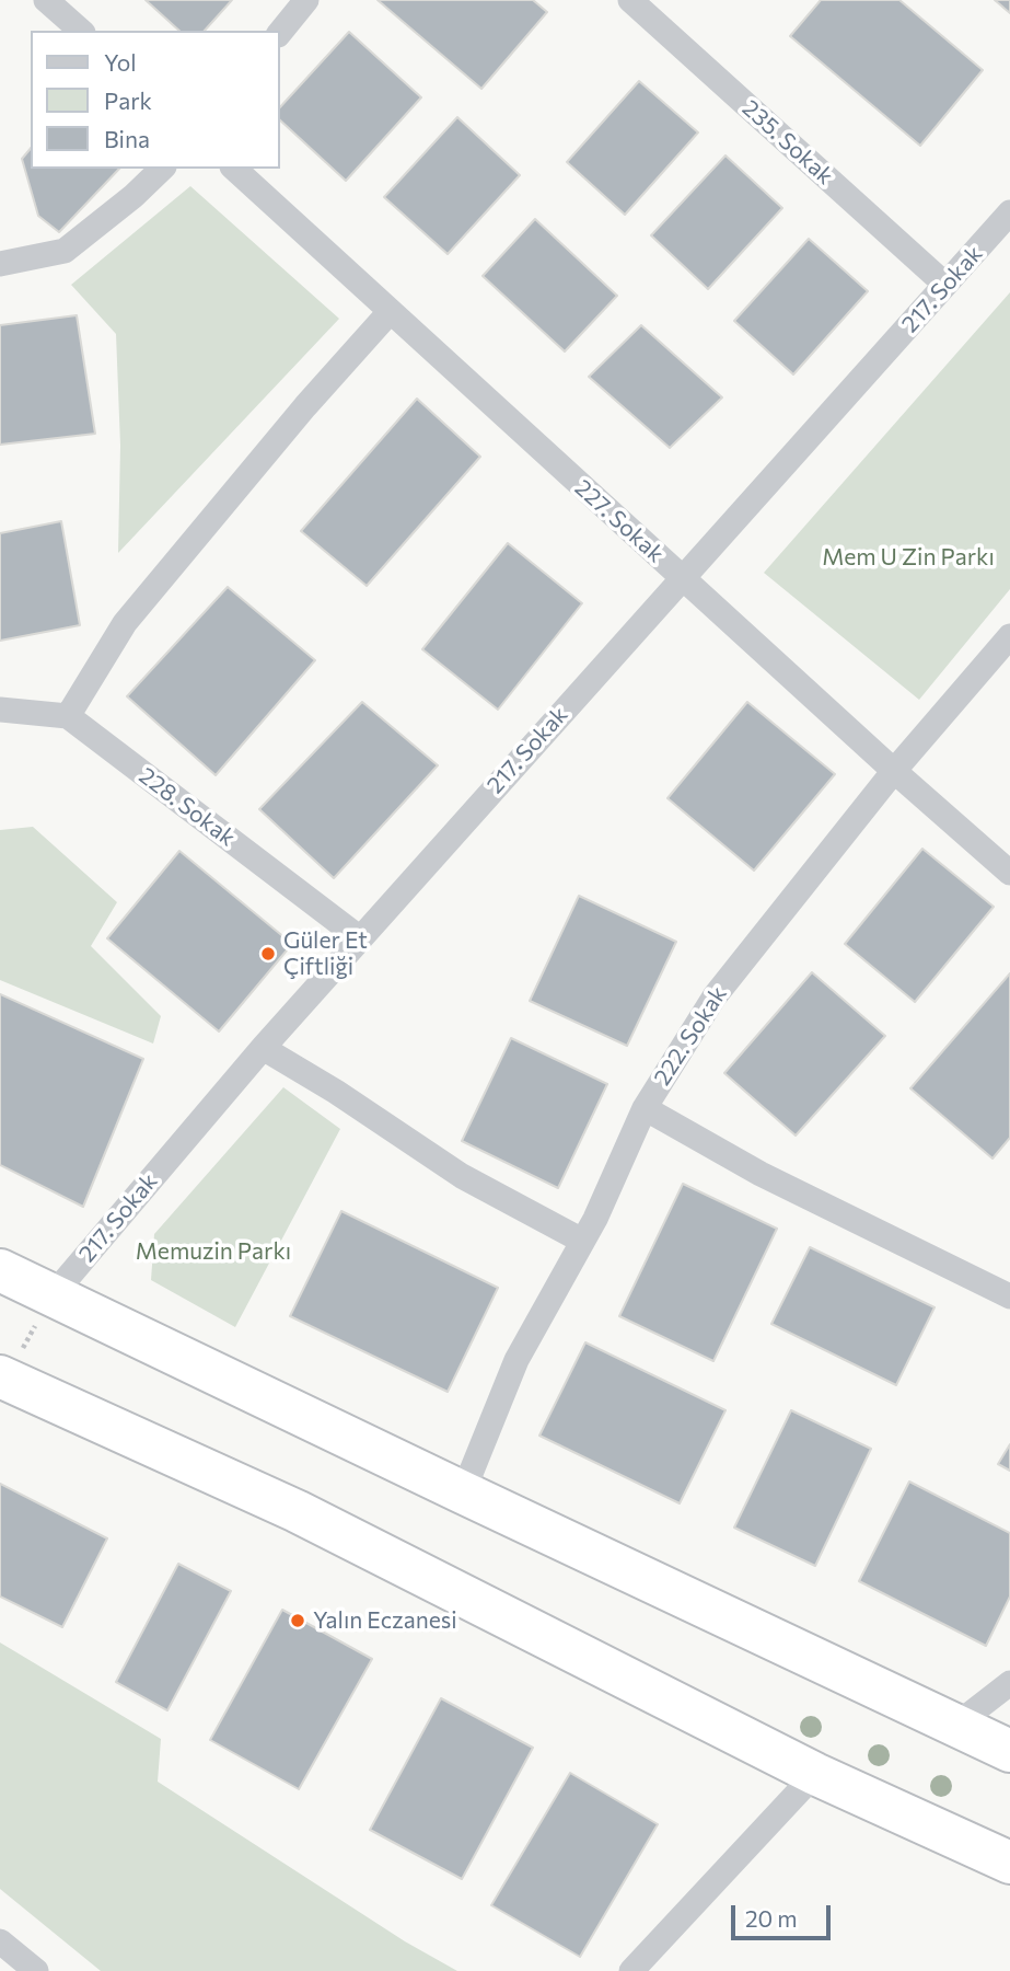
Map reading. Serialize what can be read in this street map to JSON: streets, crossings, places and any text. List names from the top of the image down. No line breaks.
{"streets":{"street":["235. Sokak","217. Sokak","227. Sokak","228. Sokak","222. Sokak"]},"crossings":[["235. Sokak","217. Sokak"],["217. Sokak","227. Sokak"],["217. Sokak","228. Sokak"],["227. Sokak","222. Sokak"]],"parks":["Mem U Zin Parkı","Memuzin Parkı"],"places":["Güler Et Çiftliği","Yalın Eczanesi"],"legend":["Yol","Park","Bina"],"scale_bar":"20 m"}
